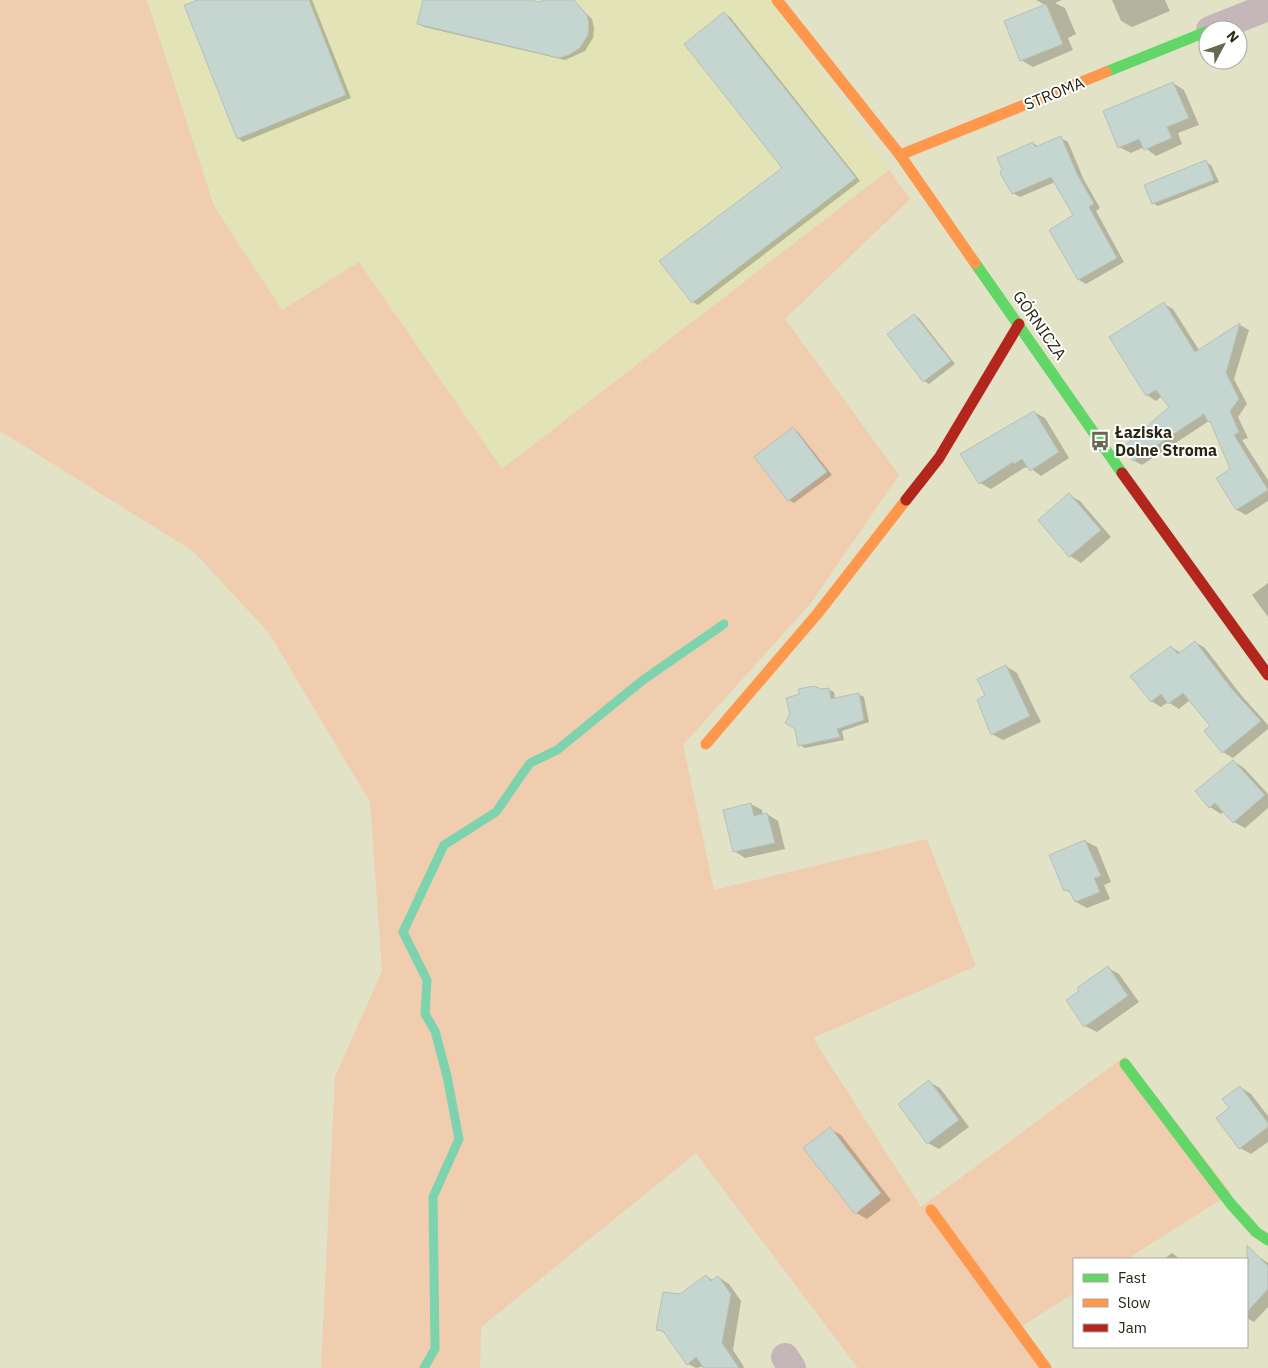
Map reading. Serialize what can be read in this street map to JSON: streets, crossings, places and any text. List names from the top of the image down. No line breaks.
{"streets":{"street":["STROMA","GÓRNICZA"]},"crossings":[["STROMA","GÓRNICZA"]],"places":{"bus stop":["Łaziska Dolne Stroma"]},"legend":["Fast","Slow","Jam"],"north":"top right"}
